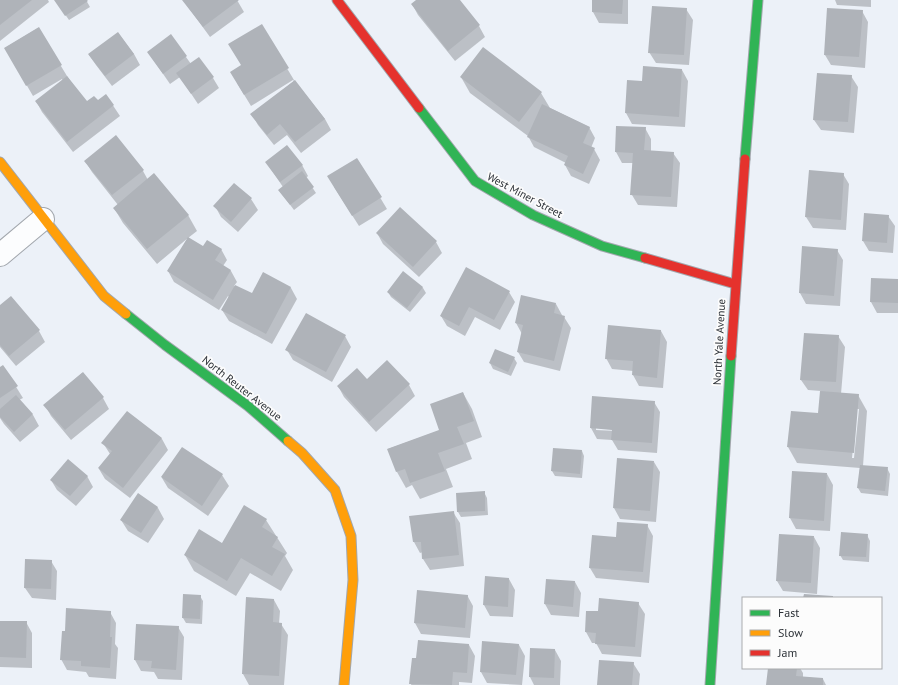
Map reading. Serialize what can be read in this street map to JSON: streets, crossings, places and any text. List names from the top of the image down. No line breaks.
{"streets":{"street":["West Miner Street","North Yale Avenue","North Reuter Avenue"]},"crossings":[["West Miner Street","North Yale Avenue"]],"legend":["Fast","Slow","Jam"]}
